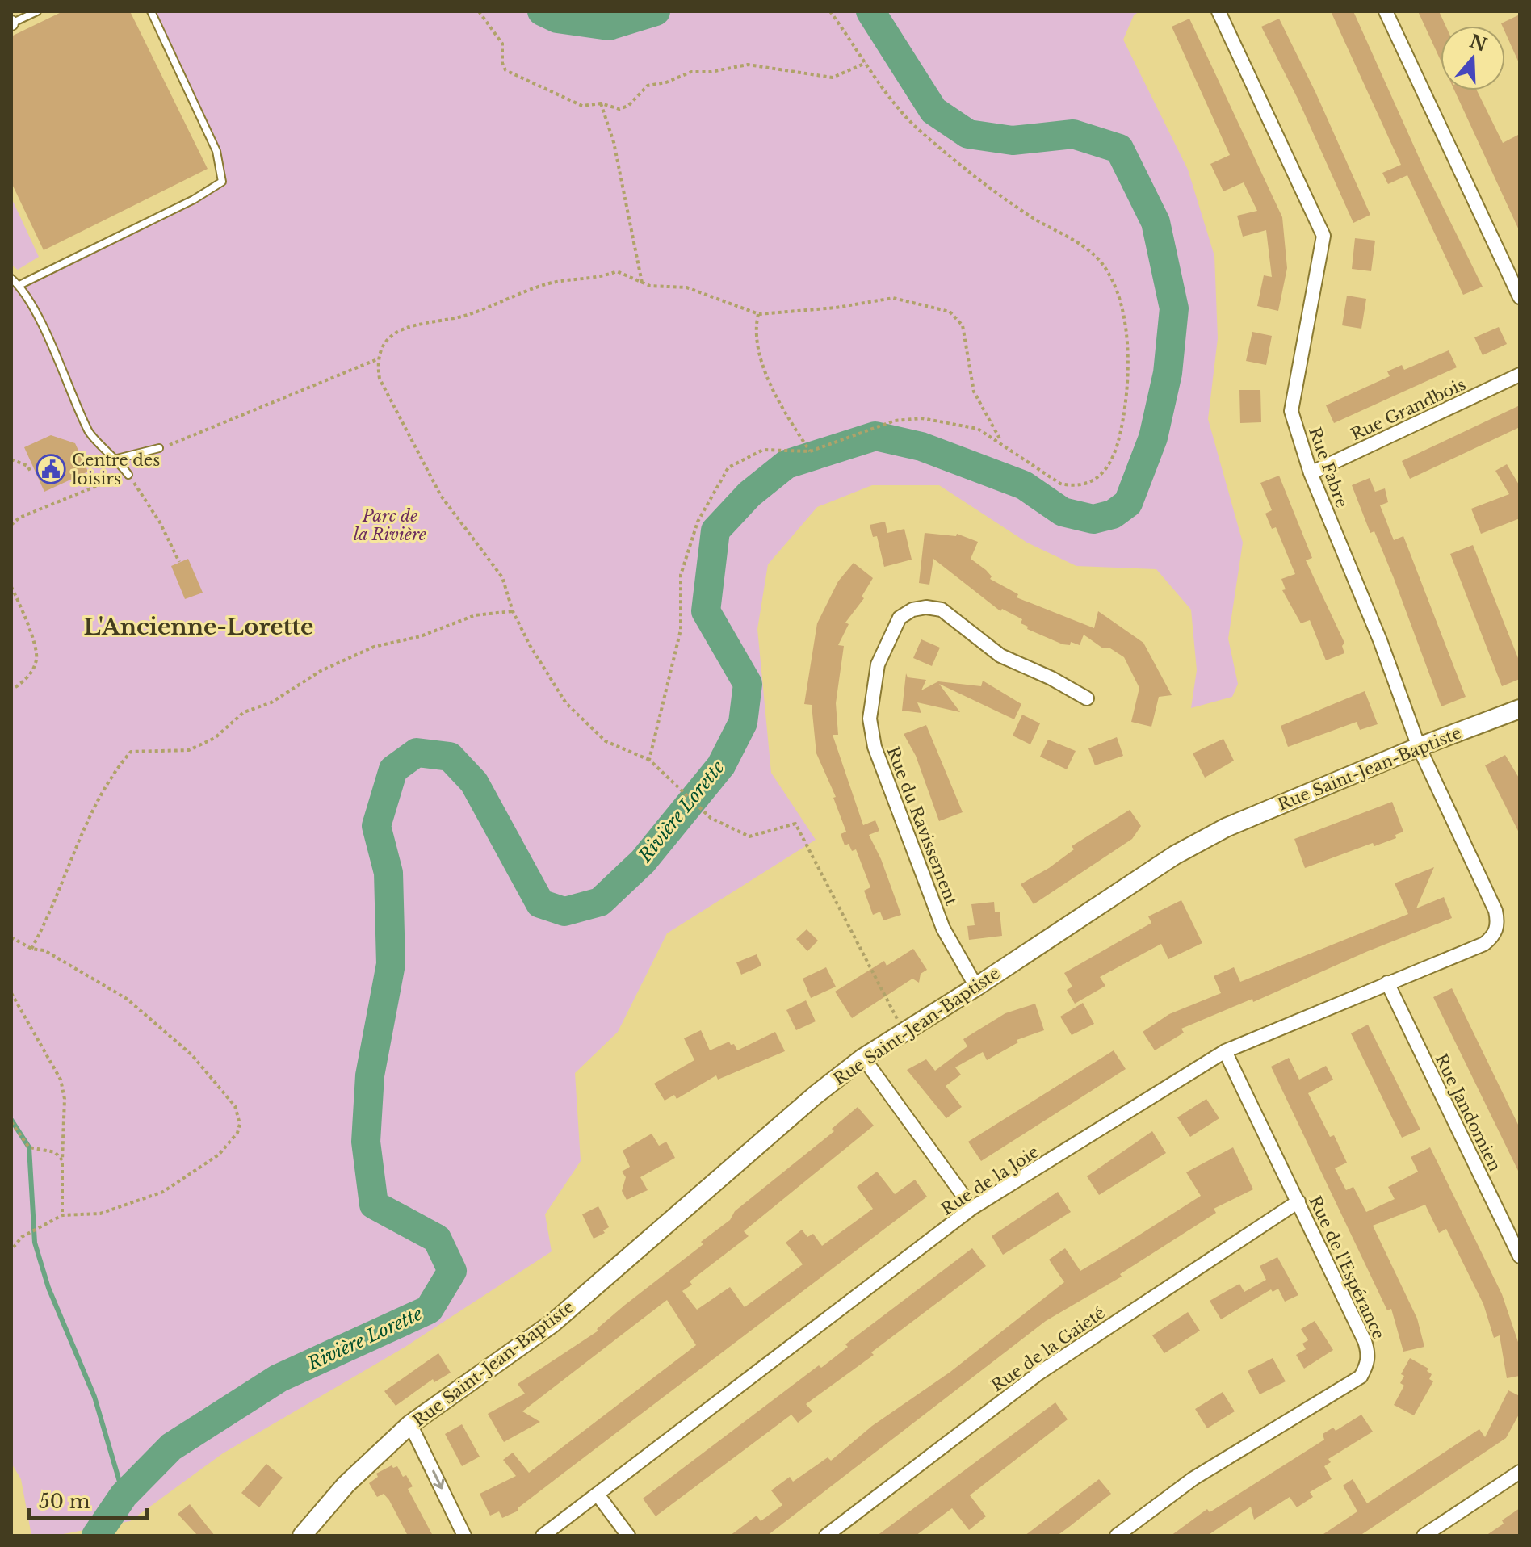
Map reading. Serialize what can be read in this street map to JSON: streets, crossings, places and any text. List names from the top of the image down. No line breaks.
{"streets":{"street":["Rue Grandbois","Rue Fabre","Rue Saint-Jean-Baptiste","Rue du Ravissement","Rue Jandomien","Rue de la Joie","Rue de l'Espérance","Rue de la Gaieté"]},"crossings":[["Rue Grandbois","Rue Fabre"],["Rue Fabre","Rue Saint-Jean-Baptiste"],["Rue Fabre","Rue de la Joie"],["Rue Saint-Jean-Baptiste","Rue du Ravissement"],["Rue Jandomien","Rue de la Joie"],["Rue de la Joie","Rue de l'Espérance"],["Rue de l'Espérance","Rue de la Gaieté"]],"districts":["L'Ancienne-Lorette"],"water":["Rivière Lorette"],"parks":["Parc de la Rivière"],"places":{"public building":["Centre des loisirs"]},"scale_bar":"50 m","north":"top"}
